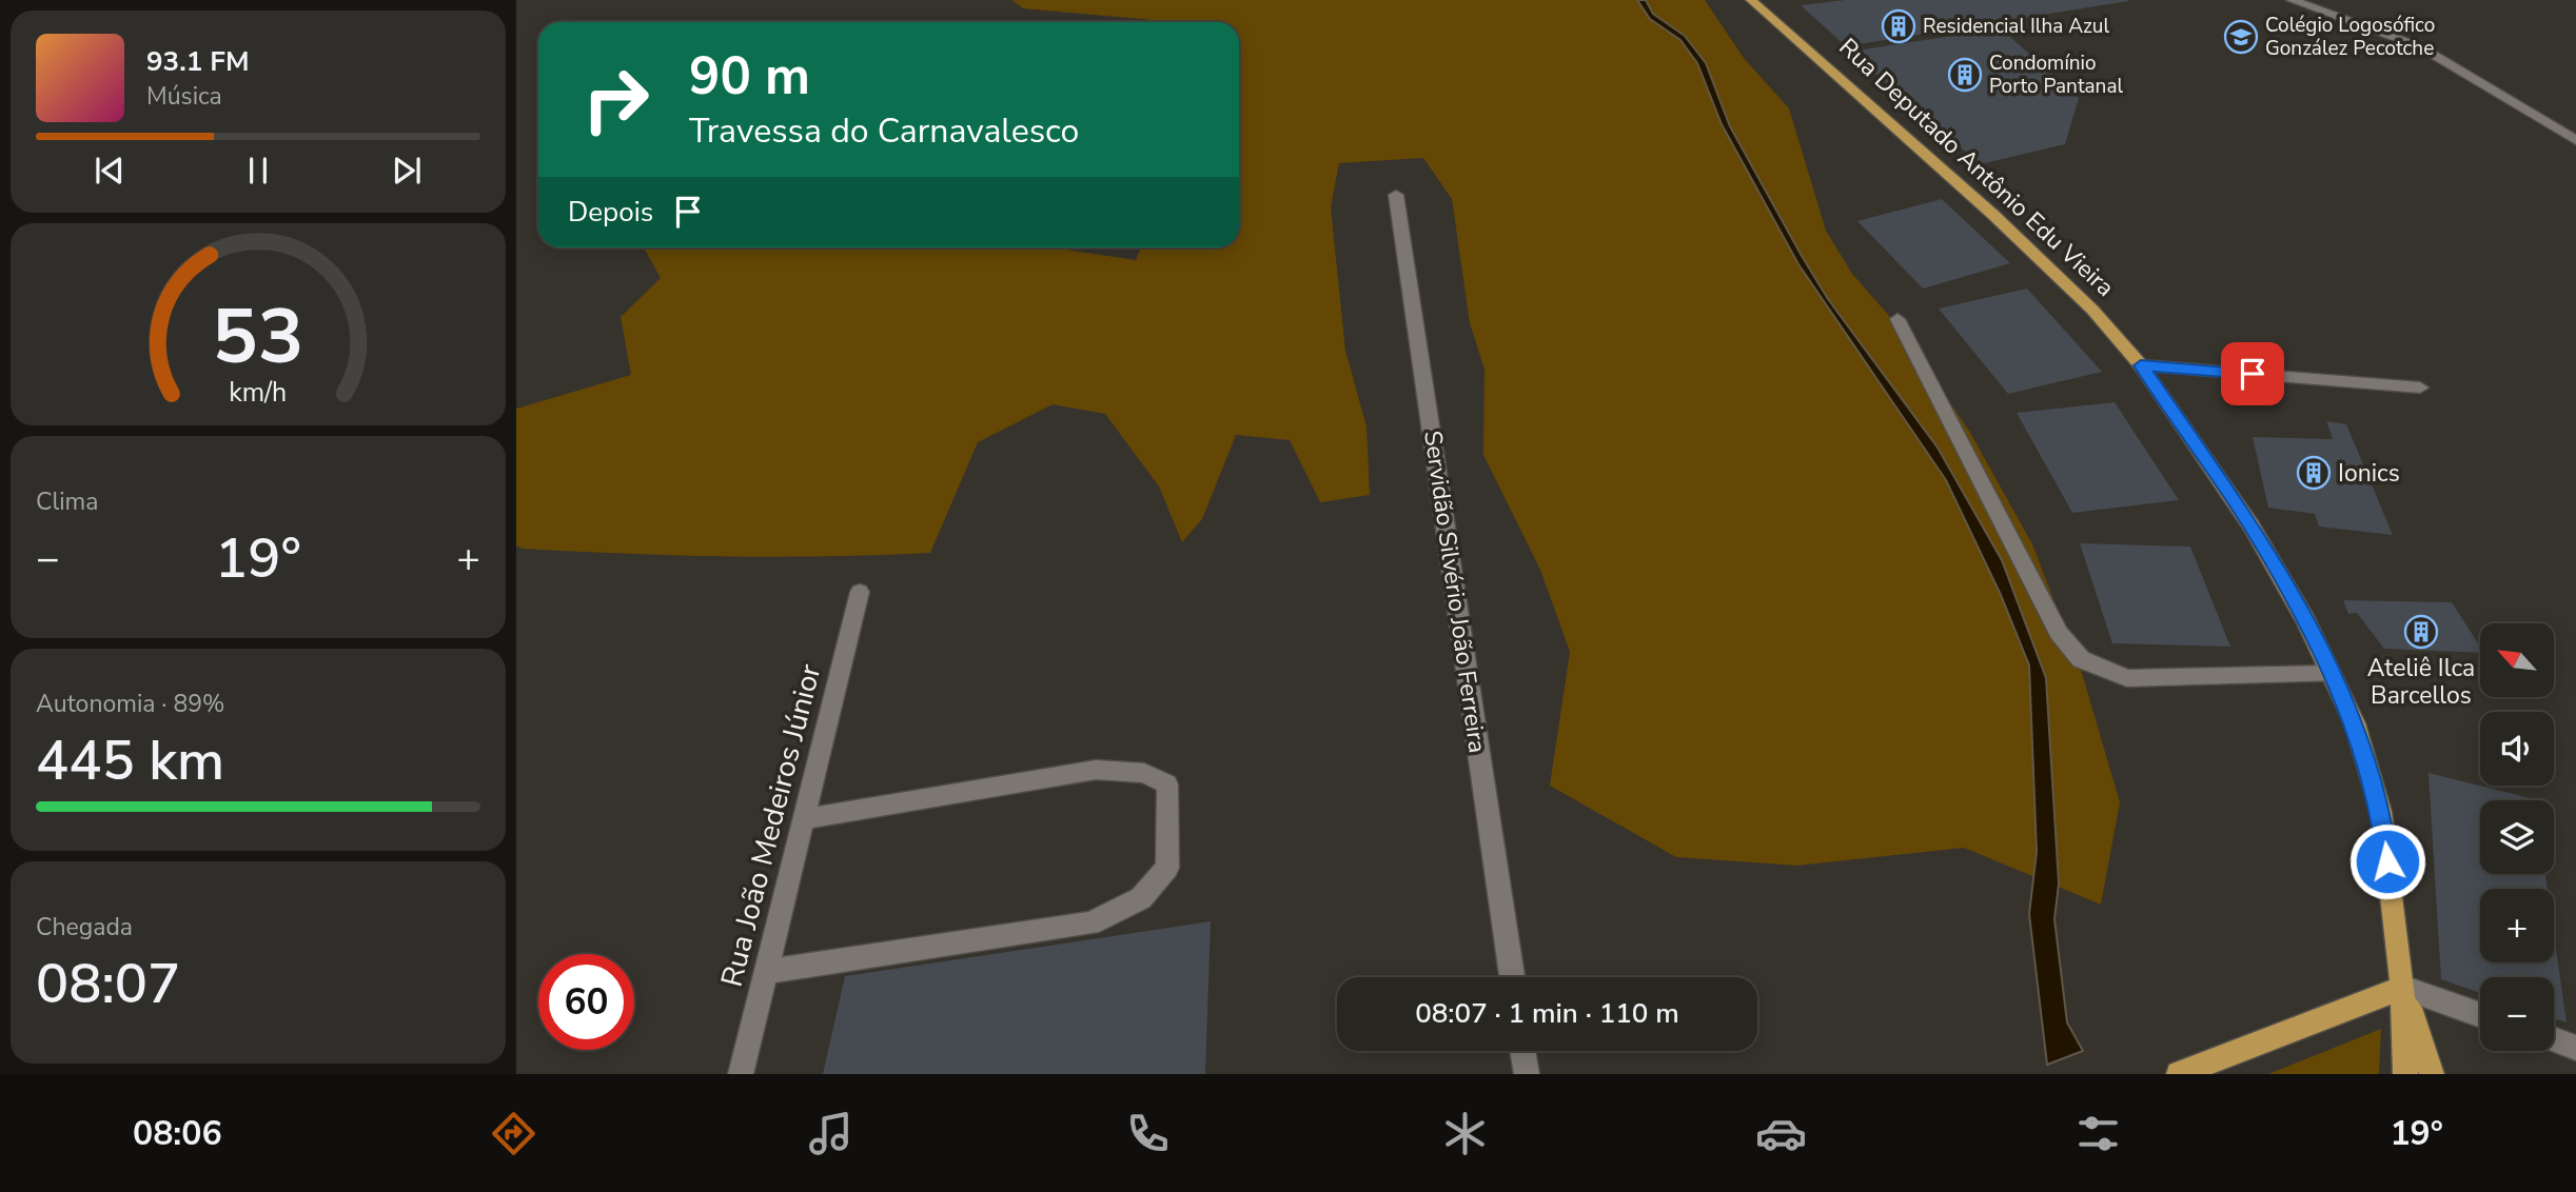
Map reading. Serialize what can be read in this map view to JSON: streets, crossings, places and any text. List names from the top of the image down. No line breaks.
{"streets":{"main road":["Rua Deputado Antônio Edu Vieira"],"street":["Servidão Silvério João Ferreira","Rua João Medeiros Júnior"]},"places":{"building":["Residencial Ilha Azul","Condomínio Porto Pantanal","Ionics","Ateliê Ilca Barcellos"],"school or university":["Colégio Logosófico González Pecotche"]},"north":"top left","page":{"turn":["90 m","Travessa do Carnavalesco"],"song":["93.1 FM","Música"],"then":"Depois","tile":["Clima",["Autonomia · 89%","445 km"],["Chegada","08:07"]],"heat":["−","19°","+"],"map_buttons":["+","−"],"limit":"60","trip":"08:07 · 1 min · 110 m","tabs":["08:06","19°"],"gauge":["53","km/h"]}}
